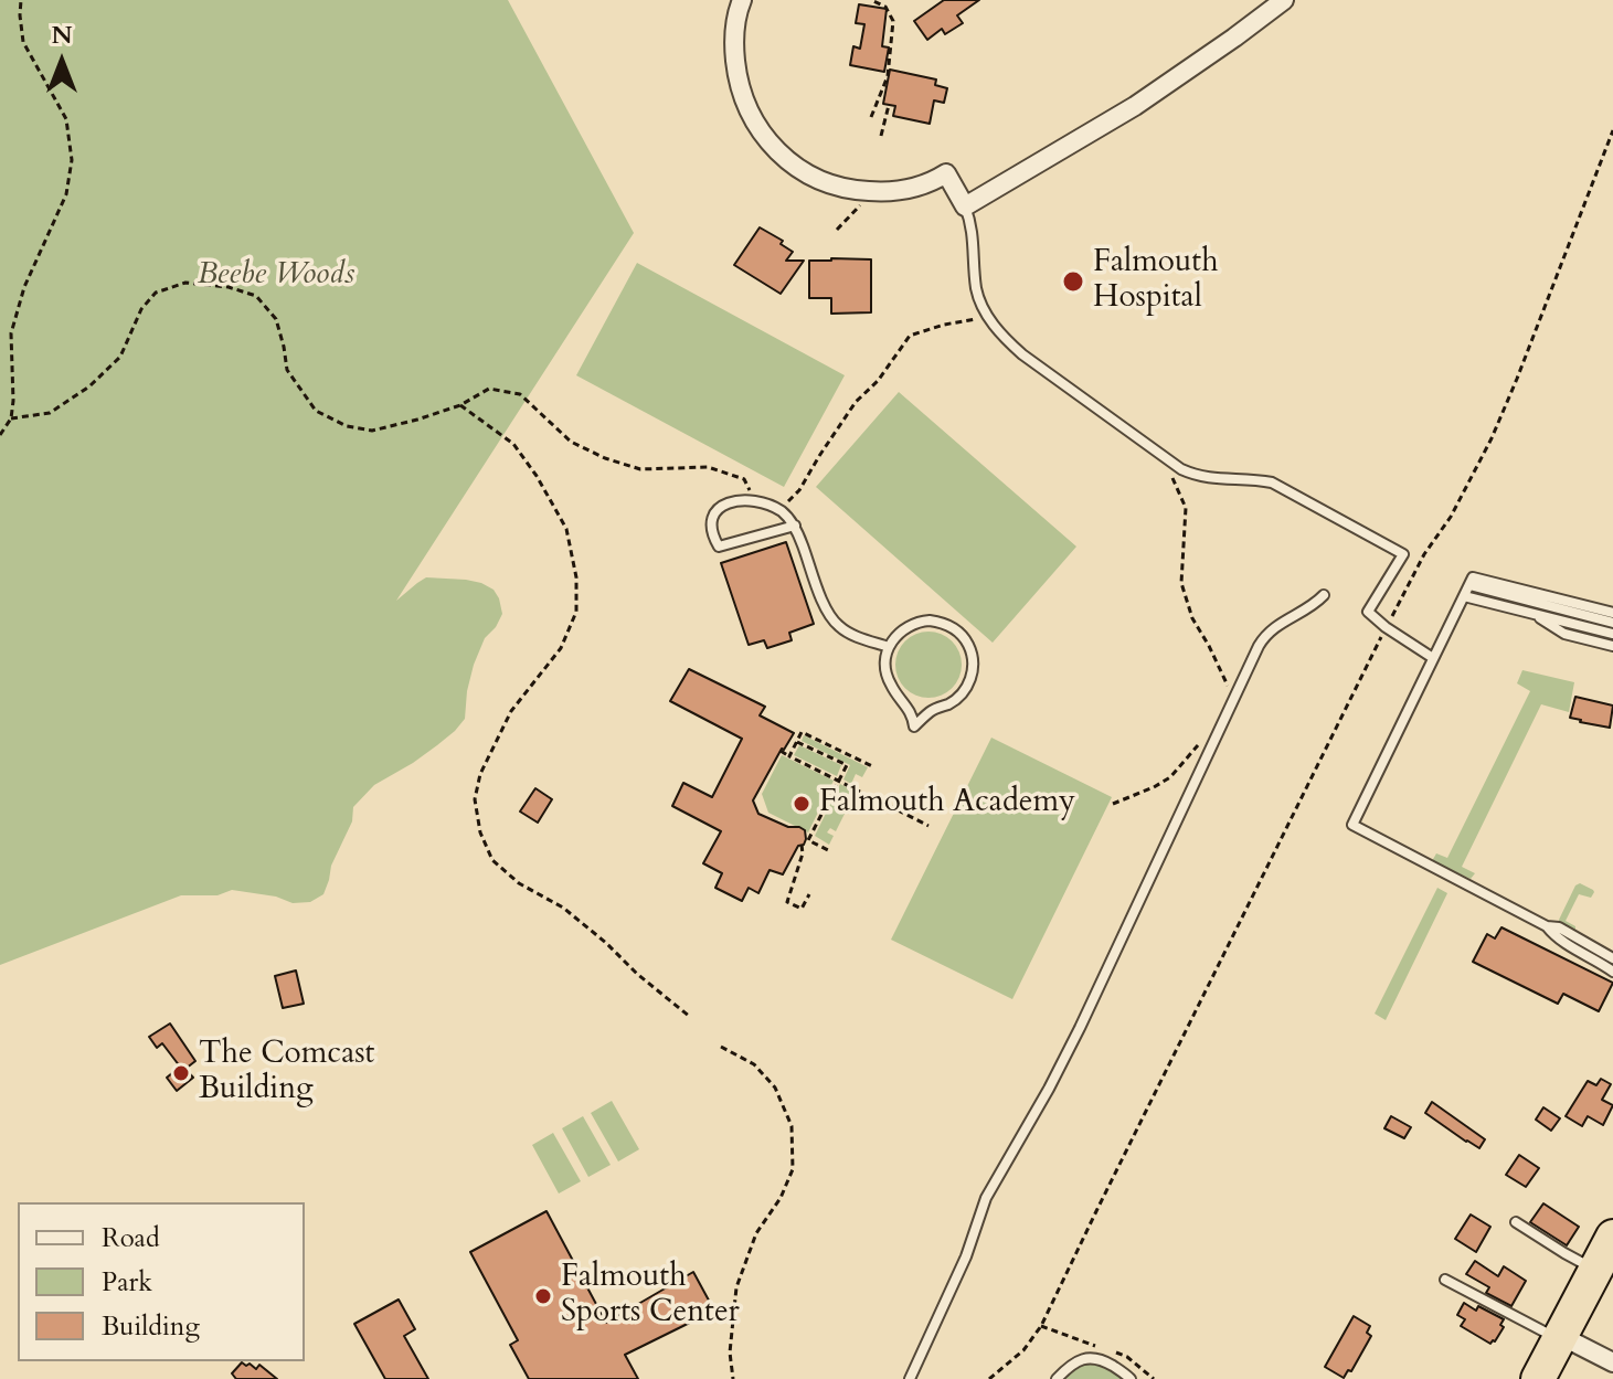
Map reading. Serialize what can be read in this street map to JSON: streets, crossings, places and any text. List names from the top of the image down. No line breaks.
{"parks":["Beebe Woods"],"places":["Falmouth Hospital","Falmouth Academy","The Comcast Building","Falmouth Sports Center"],"legend":["Road","Park","Building"],"north":"top"}
